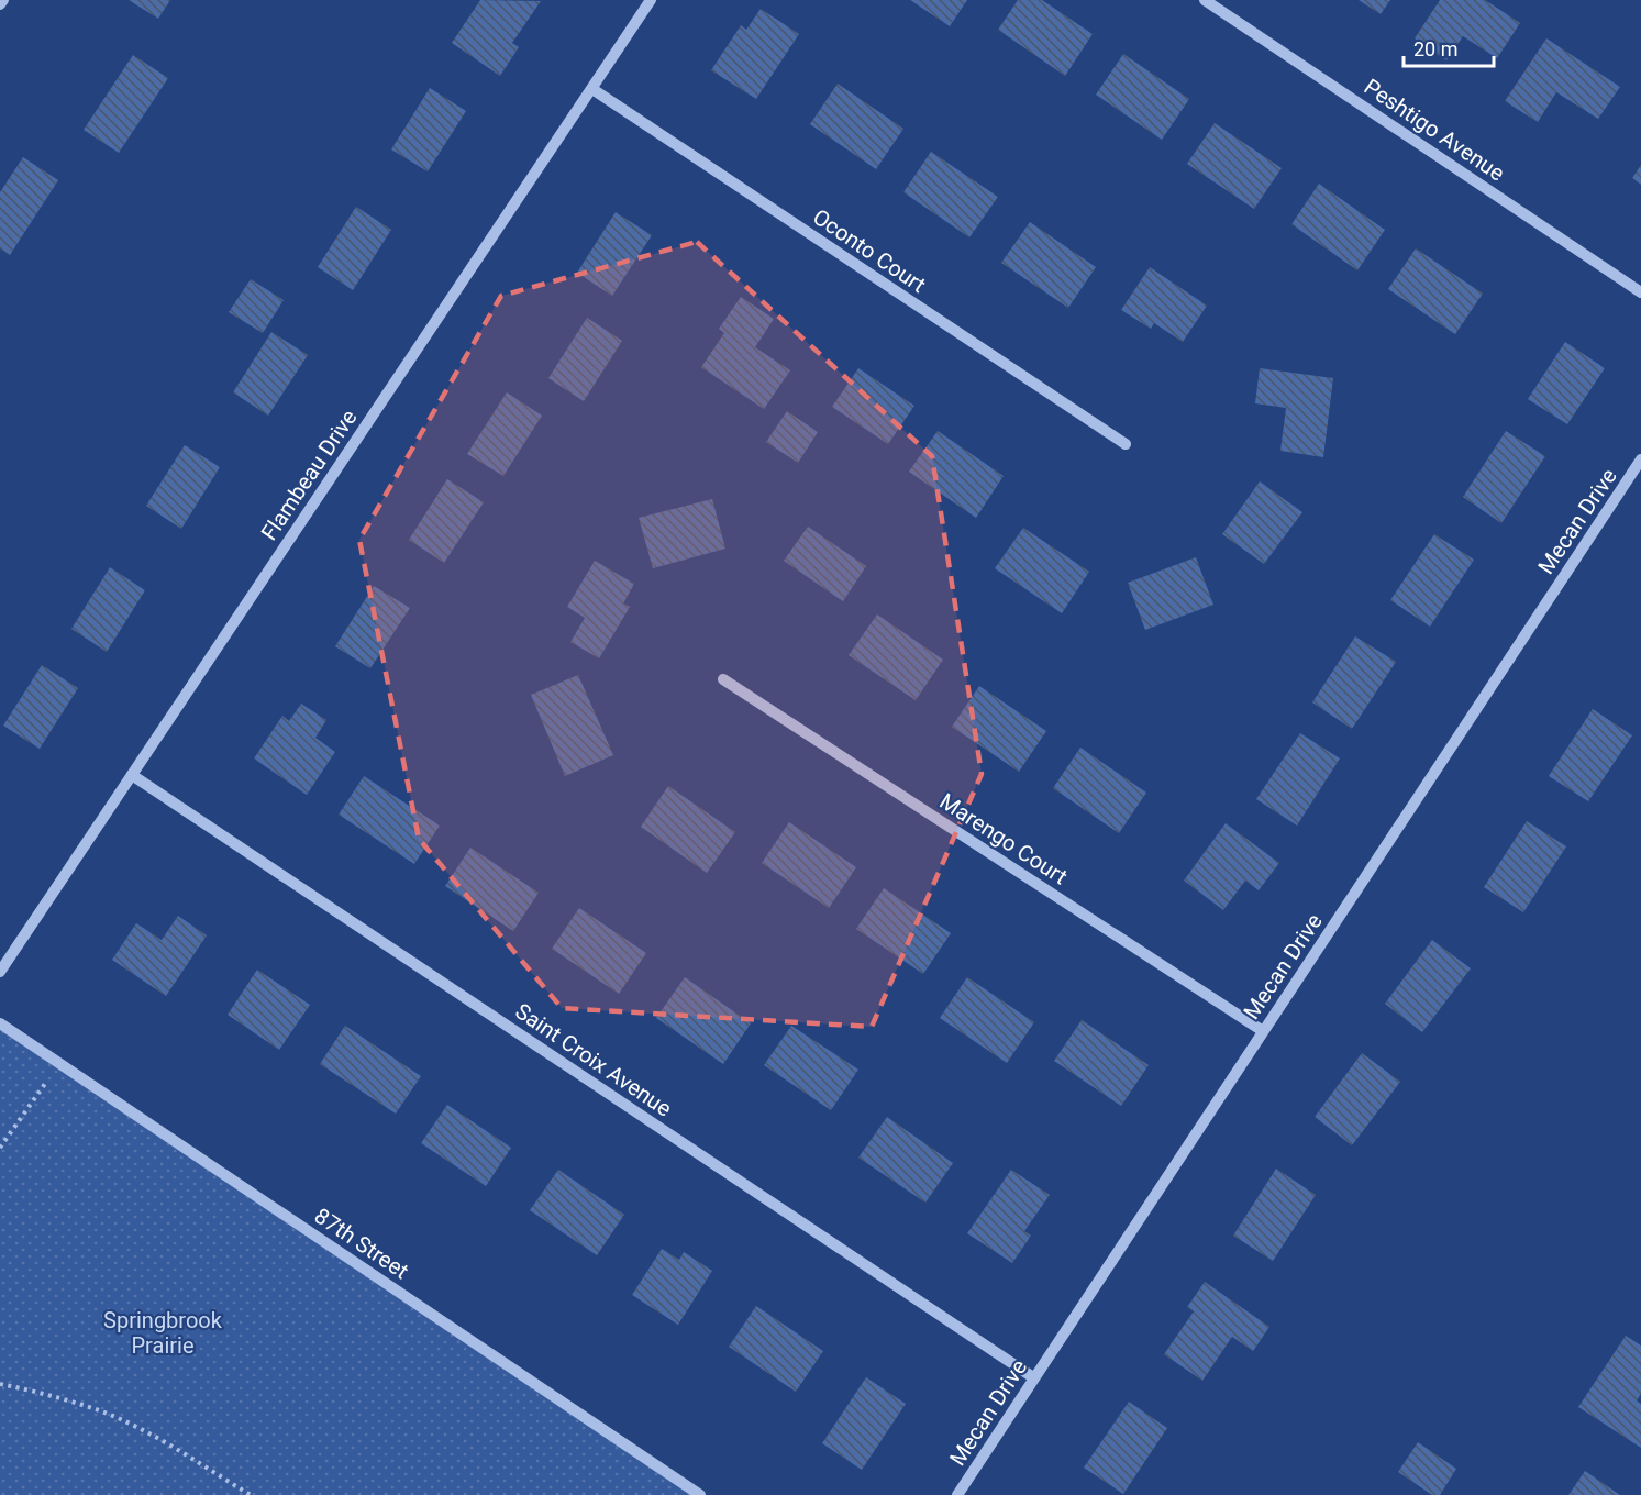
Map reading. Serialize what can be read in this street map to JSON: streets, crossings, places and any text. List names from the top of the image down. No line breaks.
{"streets":{"street":["Peshtigo Avenue","Oconto Court","Flambeau Drive","Mecan Drive","Marengo Court","Saint Croix Avenue","87th Street"]},"crossings":[["Oconto Court","Flambeau Drive"],["Flambeau Drive","Saint Croix Avenue"],["Mecan Drive","Marengo Court"],["Mecan Drive","Saint Croix Avenue"]],"parks":["Springbrook Prairie"],"scale_bar":"20 m"}
